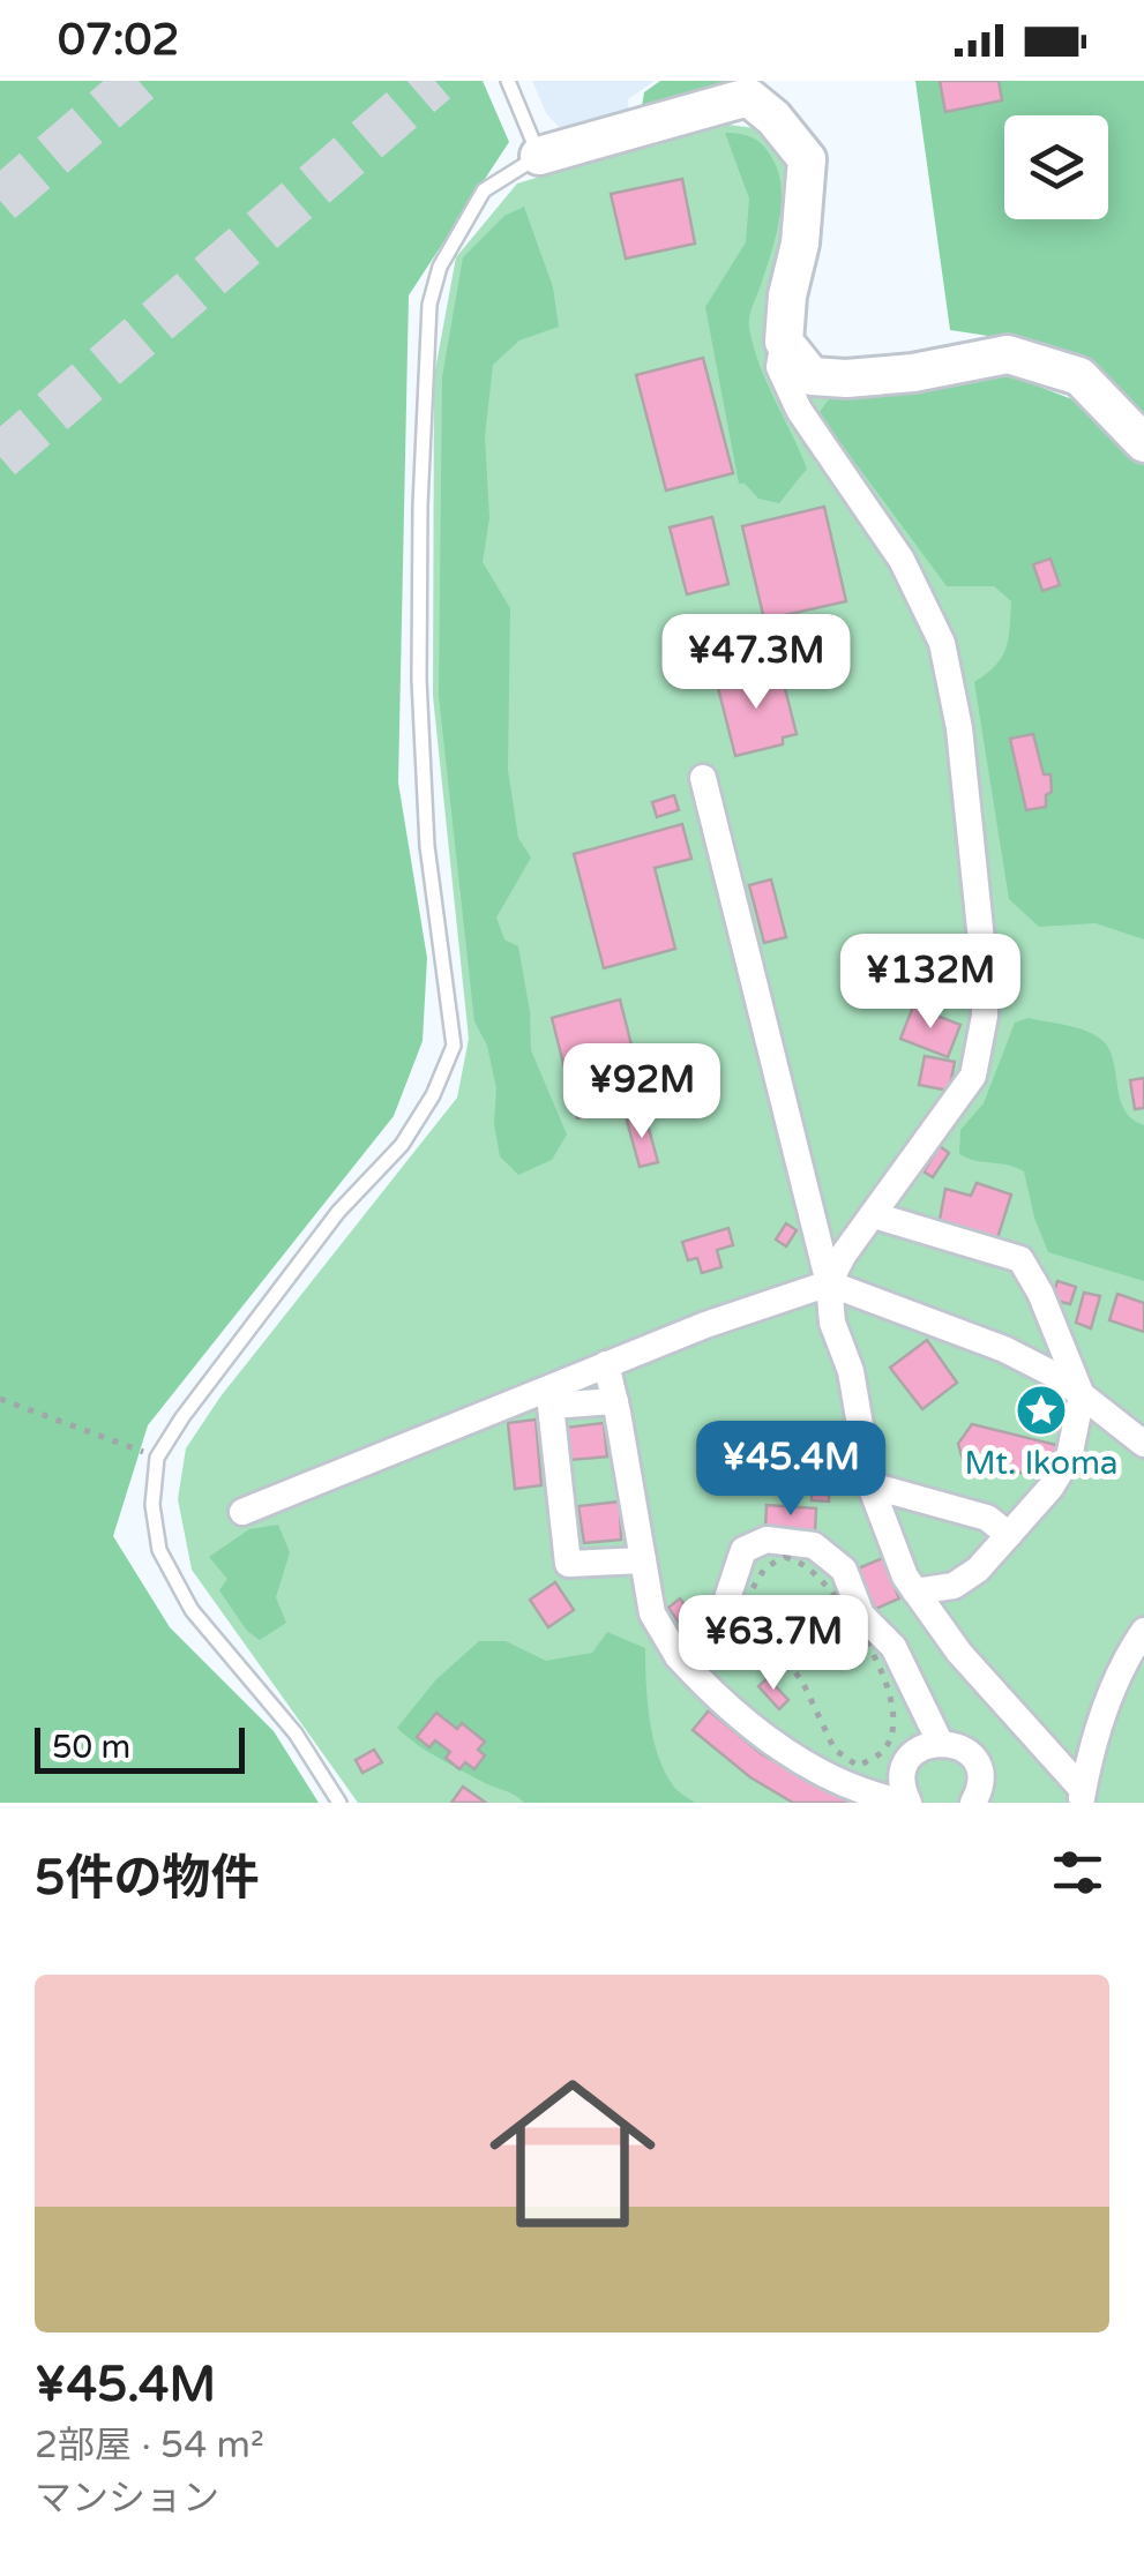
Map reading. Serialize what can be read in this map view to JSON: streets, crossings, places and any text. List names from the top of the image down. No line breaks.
{"places":{"place":["Mt. Ikoma"]},"scale_bar":"50 m","page":{"status":"07:02","price":["¥47.3M","¥132M","¥92M","¥45.4M","¥63.7M"],"scale":"50 m","heading":"5件の物件","list":[{"name":"¥45.4M","note":"2部屋 · 54 m² · マンション"}]}}
